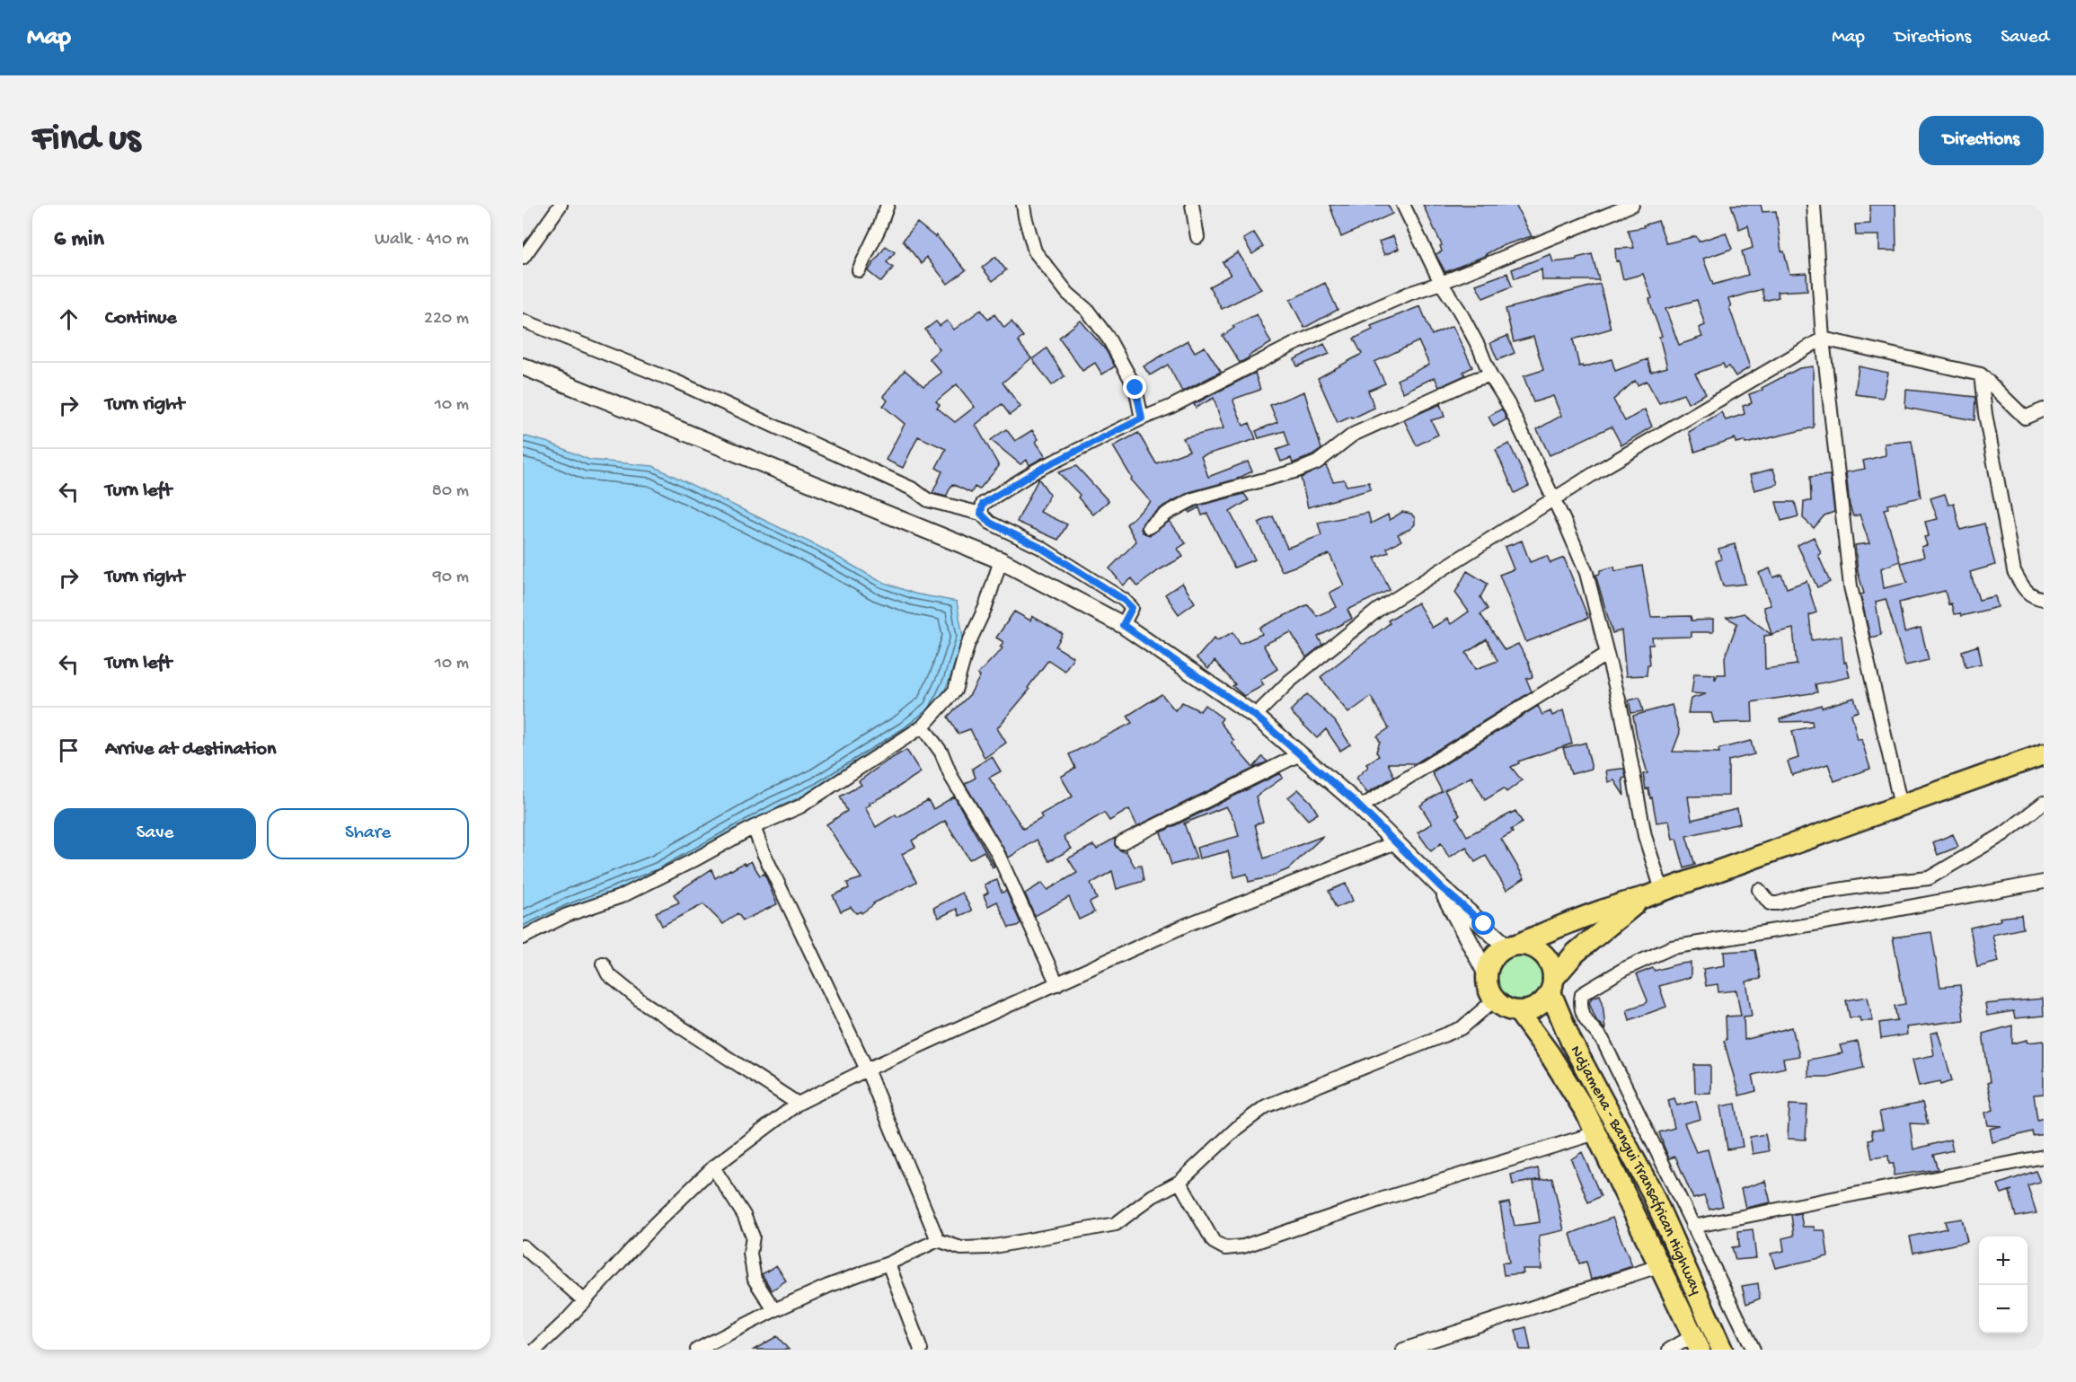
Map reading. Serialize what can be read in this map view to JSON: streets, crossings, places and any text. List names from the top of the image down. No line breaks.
{"streets":{"highway":["Ndjamena - Bangui Transafrican Highway"]},"page":{"header":"Map","nav":["Map","Directions","Saved"],"buttons":["Directions",["Save","Share"]],"title":"Find us","heading":["6 min","Walk · 410 m"],"list":[["Continue","220 m"],["Turn right","10 m"],["Turn left","80 m"],["Turn right","90 m"],["Turn left","10 m"],"Arrive at destination"],"map_buttons":["+","−"]}}
